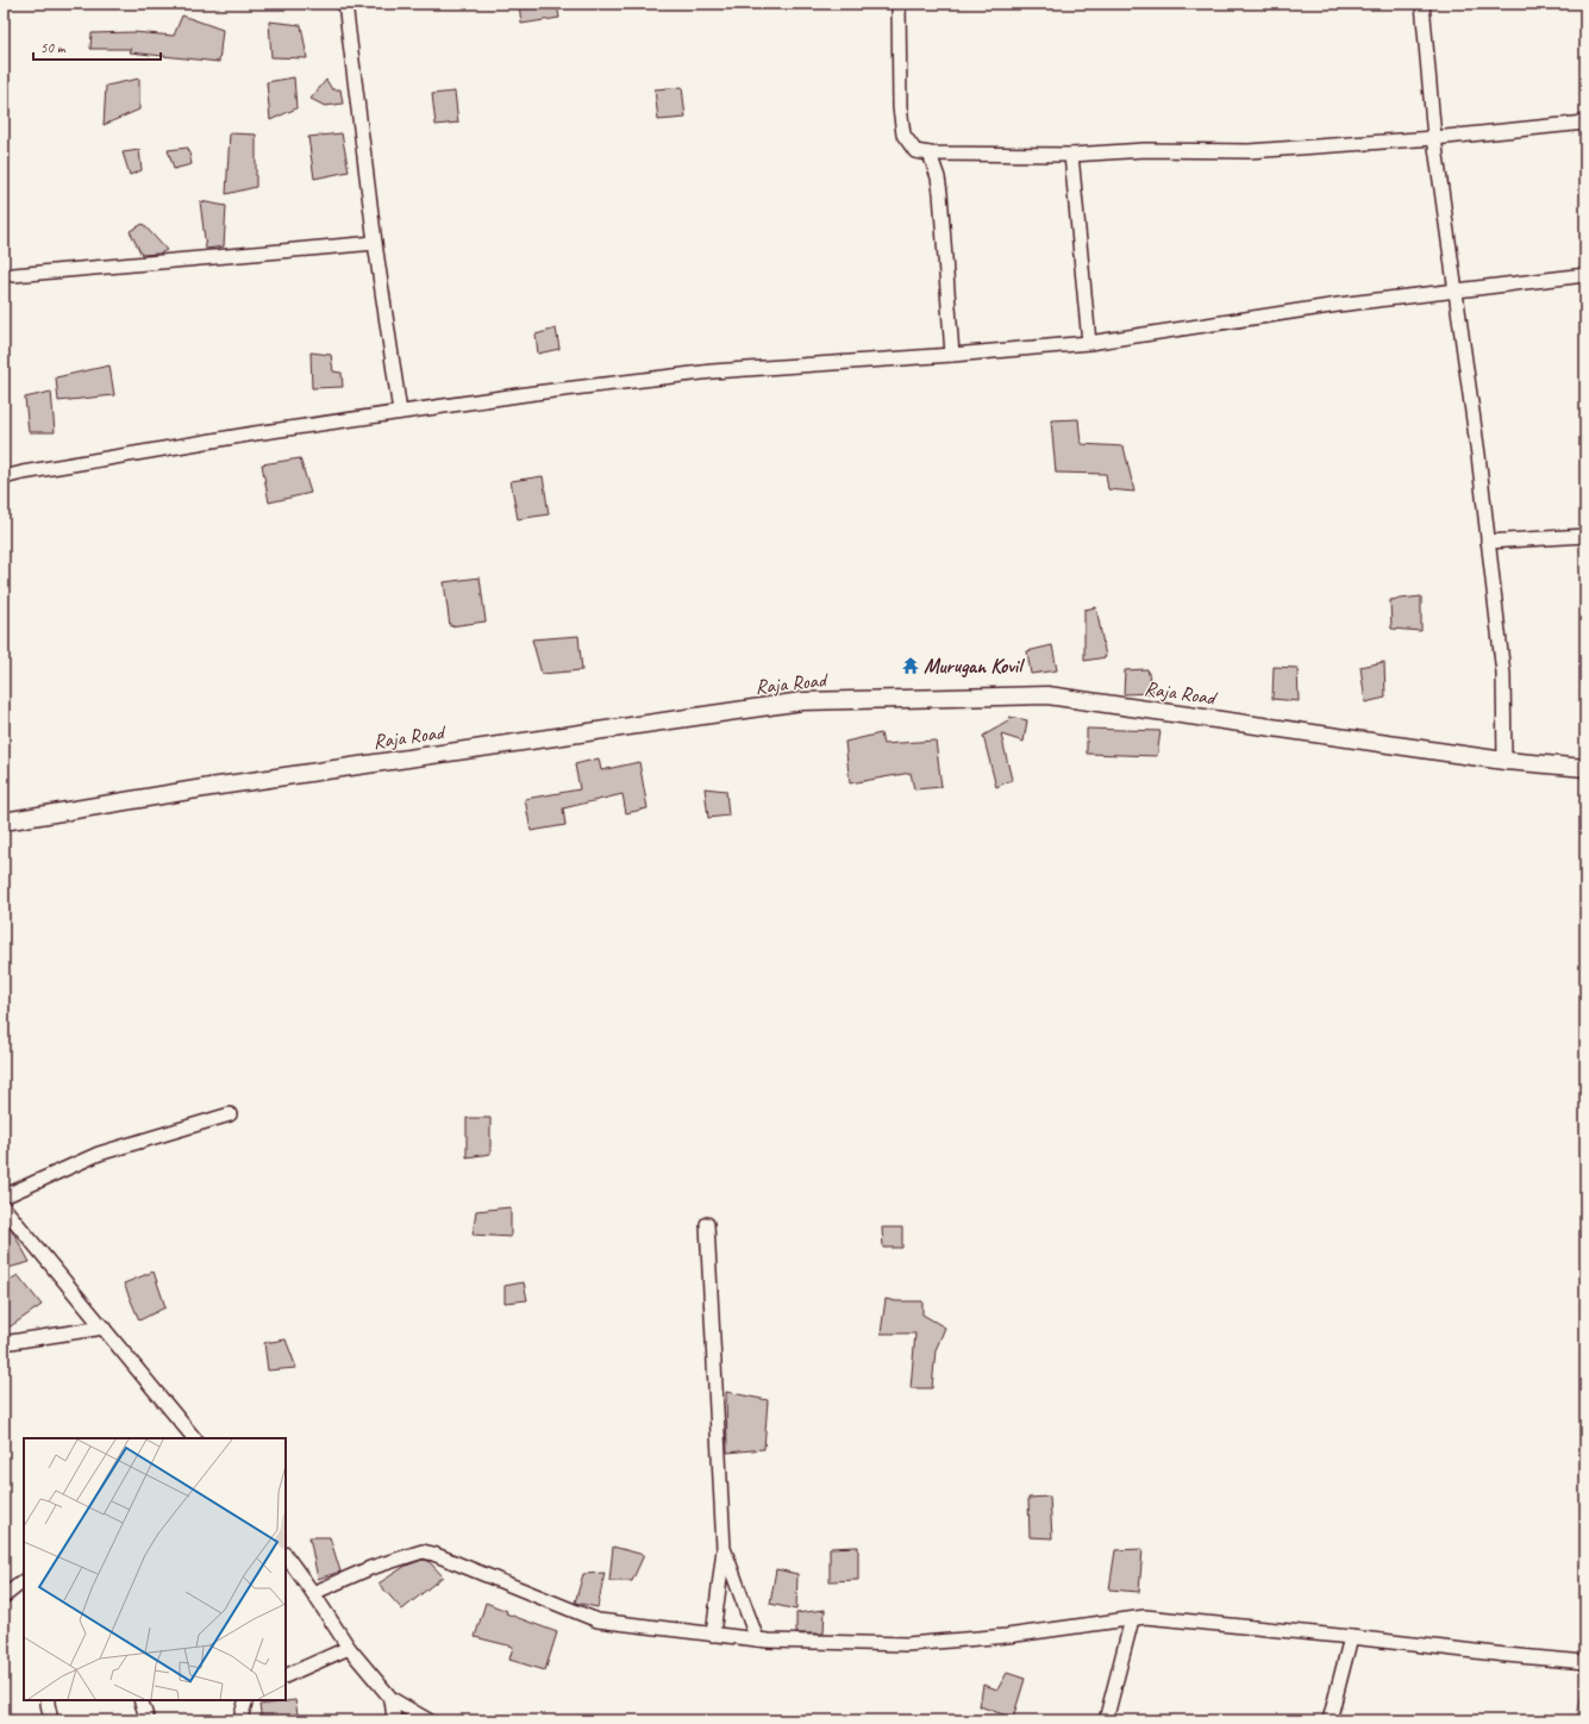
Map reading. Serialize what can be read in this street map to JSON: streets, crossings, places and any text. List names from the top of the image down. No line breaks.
{"streets":{"street":["Raja Road"]},"places":{"temple":["Murugan Kovil"]},"scale_bar":"50 m"}
